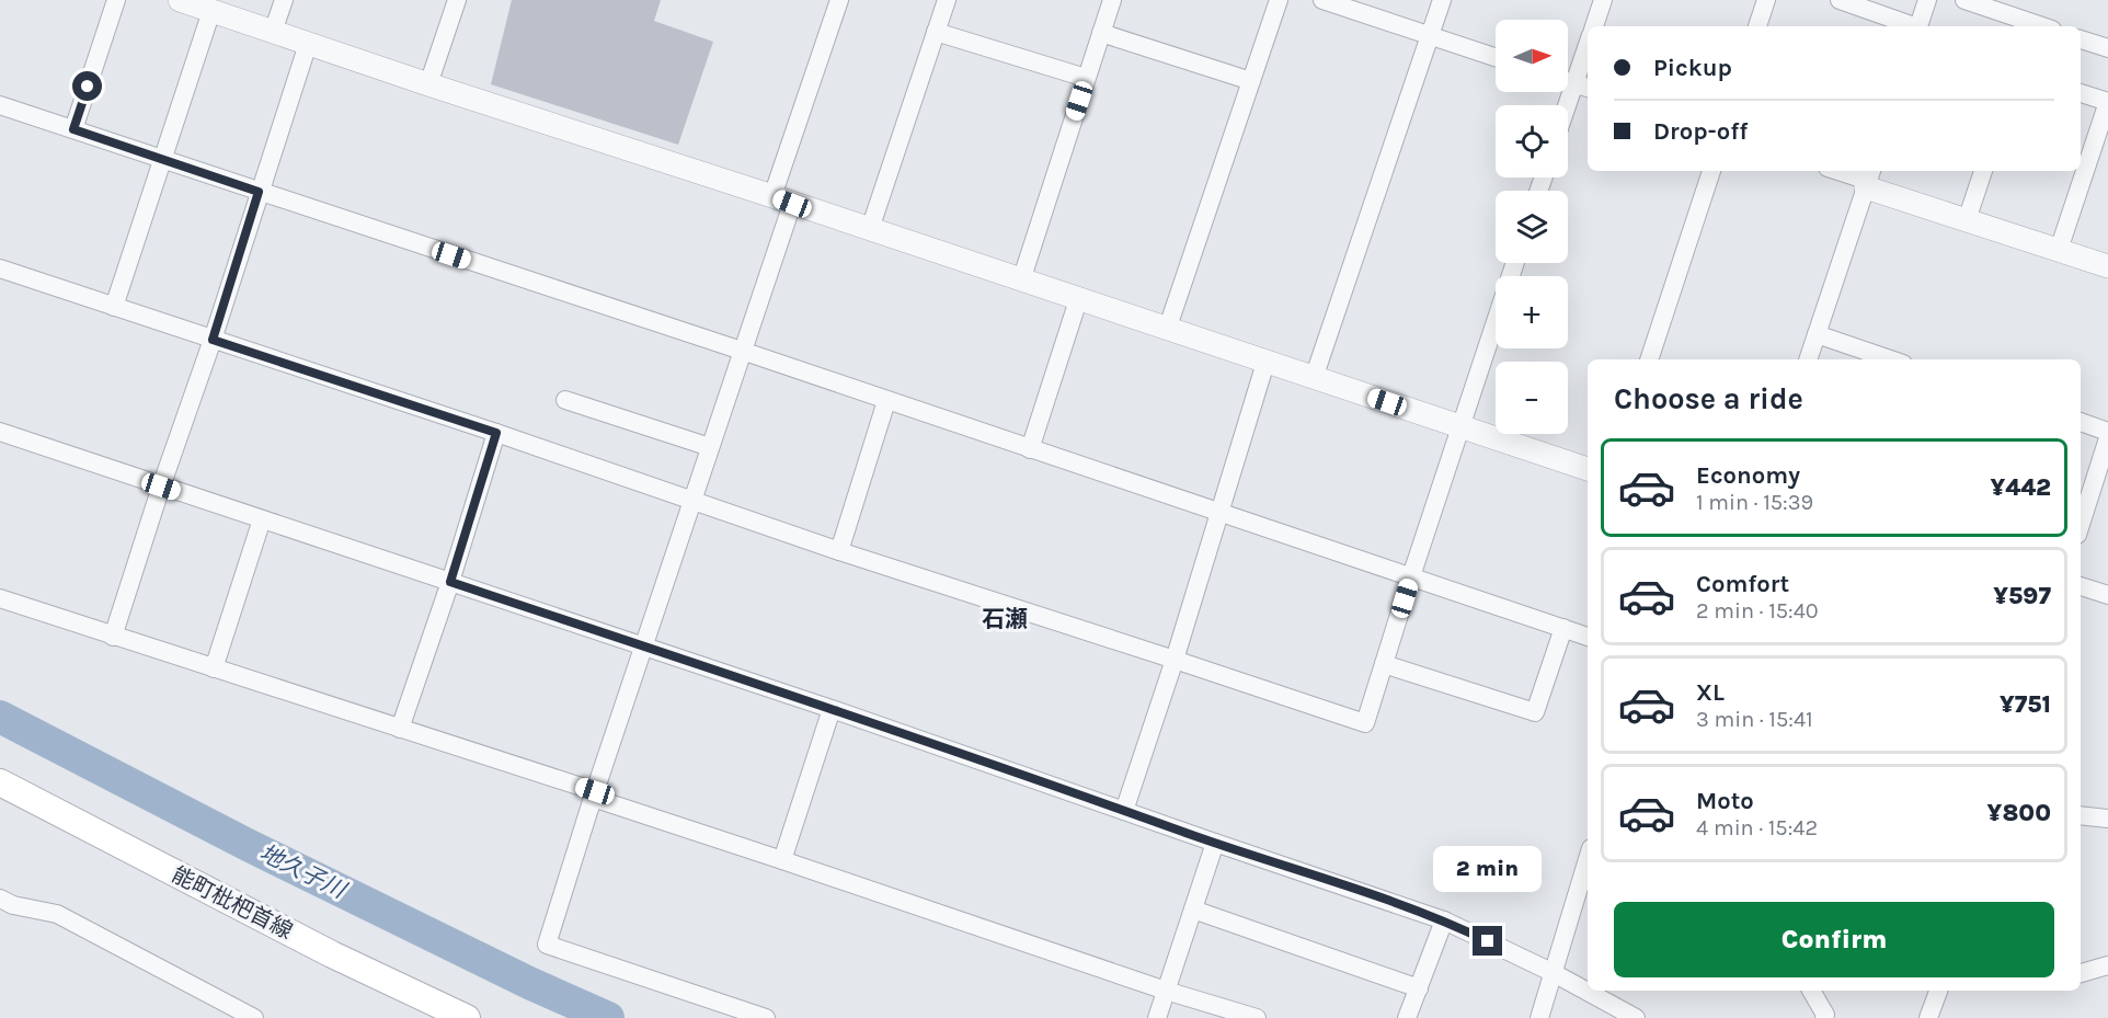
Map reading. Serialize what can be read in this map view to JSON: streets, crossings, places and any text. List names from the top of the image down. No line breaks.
{"streets":{"main road":["能町枇杷首線"]},"districts":["石瀬"],"water":["地久子川"],"north":"right","page":{"map_buttons":["+","−"],"banner":["Pickup","Drop-off"],"heading":"Choose a ride","list":[{"name":"Economy","note":"1 min · 15:39","value":"¥442"},{"name":"Comfort","note":"2 min · 15:40","value":"¥597"},{"name":"XL","note":"3 min · 15:41","value":"¥751"},{"name":"Moto","note":"4 min · 15:42","value":"¥800"}],"bubble":"2 min","buttons":"Confirm"}}
